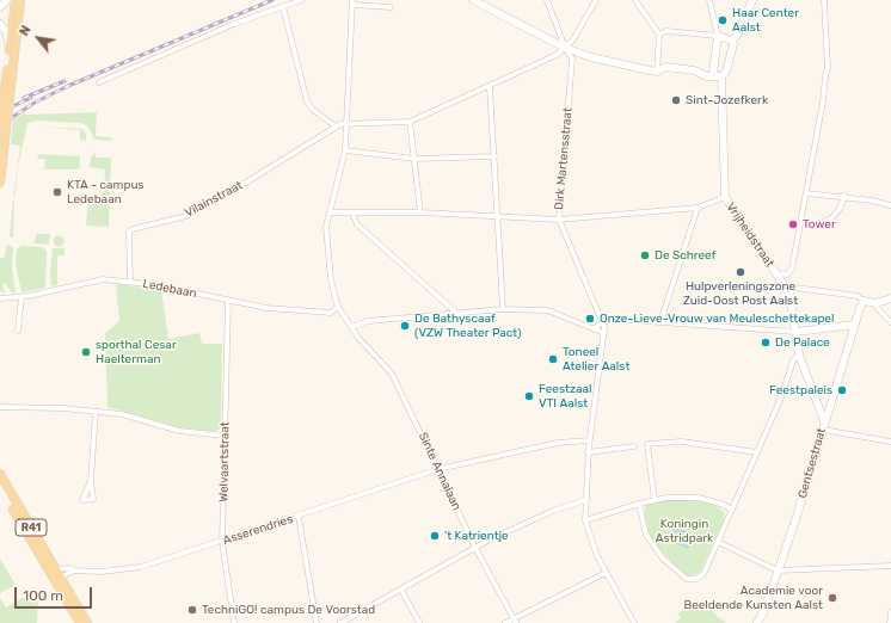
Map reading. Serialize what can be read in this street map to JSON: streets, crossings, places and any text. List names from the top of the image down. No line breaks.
{"streets":{"main road":["R41"],"street":["Dirk Martensstraat","Vilainstraat","Vrijheidstraat","Ledebaan","Welvaartstraat","Gentsestraat","Sinte Annalaan","Asserendries"]},"crossings":[["Dirk Martensstraat","Asserendries"],["Vilainstraat","Ledebaan"],["Vrijheidstraat","Gentsestraat"],["Ledebaan","Welvaartstraat"],["Ledebaan","Sinte Annalaan"],["Welvaartstraat","Asserendries"],["Sinte Annalaan","Asserendries"],["R41","Asserendries"]],"parks":["Koningin Astridpark"],"places":["Haar Center Aalst","Sint-Jozefkerk","KTA - campus Ledebaan","Tower","De Schreef","Hulpverleningszone Zuid-Oost Post Aalst","Onze-Lieve-Vrouw van Meuleschettekapel","De Bathyscaaf (VZW Theater Pact)","De Palace","sporthal Cesar Haelterman","Toneel Atelier Aalst","Feestpaleis","Feestzaal VTI Aalst","'t Katrientje","Academie voor Beeldende Kunsten Aalst","TechniGO! campus De Voorstad"],"scale_bar":"100 m","north":"top left"}
